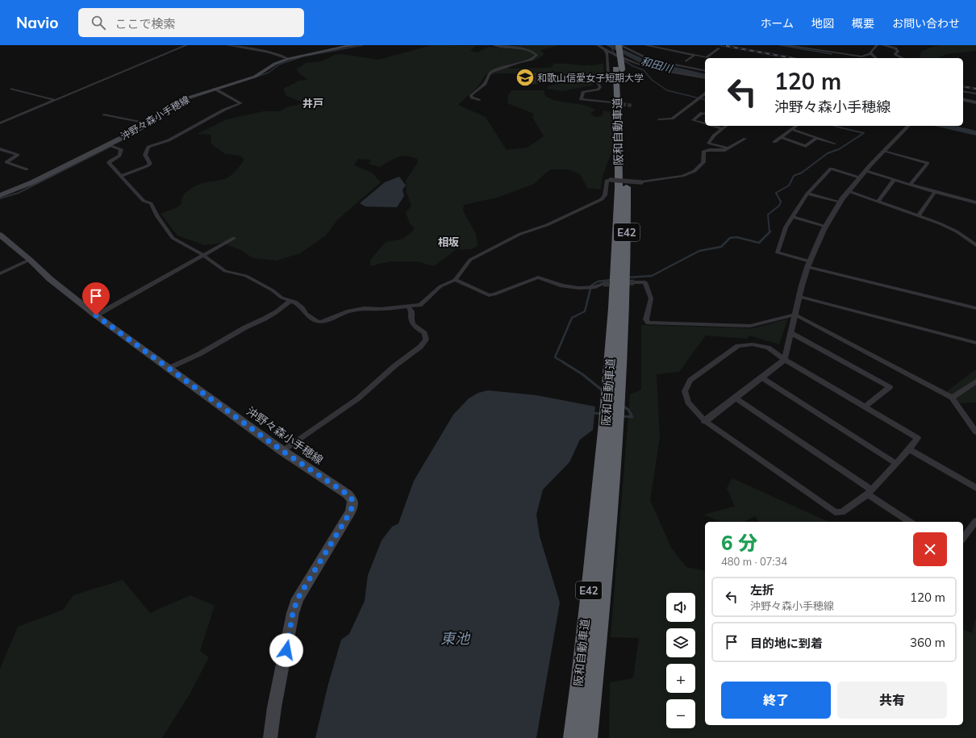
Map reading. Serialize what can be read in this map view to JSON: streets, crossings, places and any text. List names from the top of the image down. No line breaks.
{"streets":{"highway":["阪和自動車道","E42"],"main road":["沖野々森小手穂線"]},"districts":["井戸","相坂"],"water":["和田川","東池"],"places":{"school or university":["和歌山信愛女子短期大学"]},"page":{"header":"Navio","search":"ここで検索","nav":["ホーム","地図","概要","お問い合わせ"],"turn":["120 m","沖野々森小手穂線"],"heading":["6 分","480 m · 07:34"],"list":[{"name":"左折","note":"沖野々森小手穂線","value":"120 m"},{"name":"目的地に到着","value":"360 m"}],"map_buttons":["+","−"],"buttons":["終了","共有"]}}
